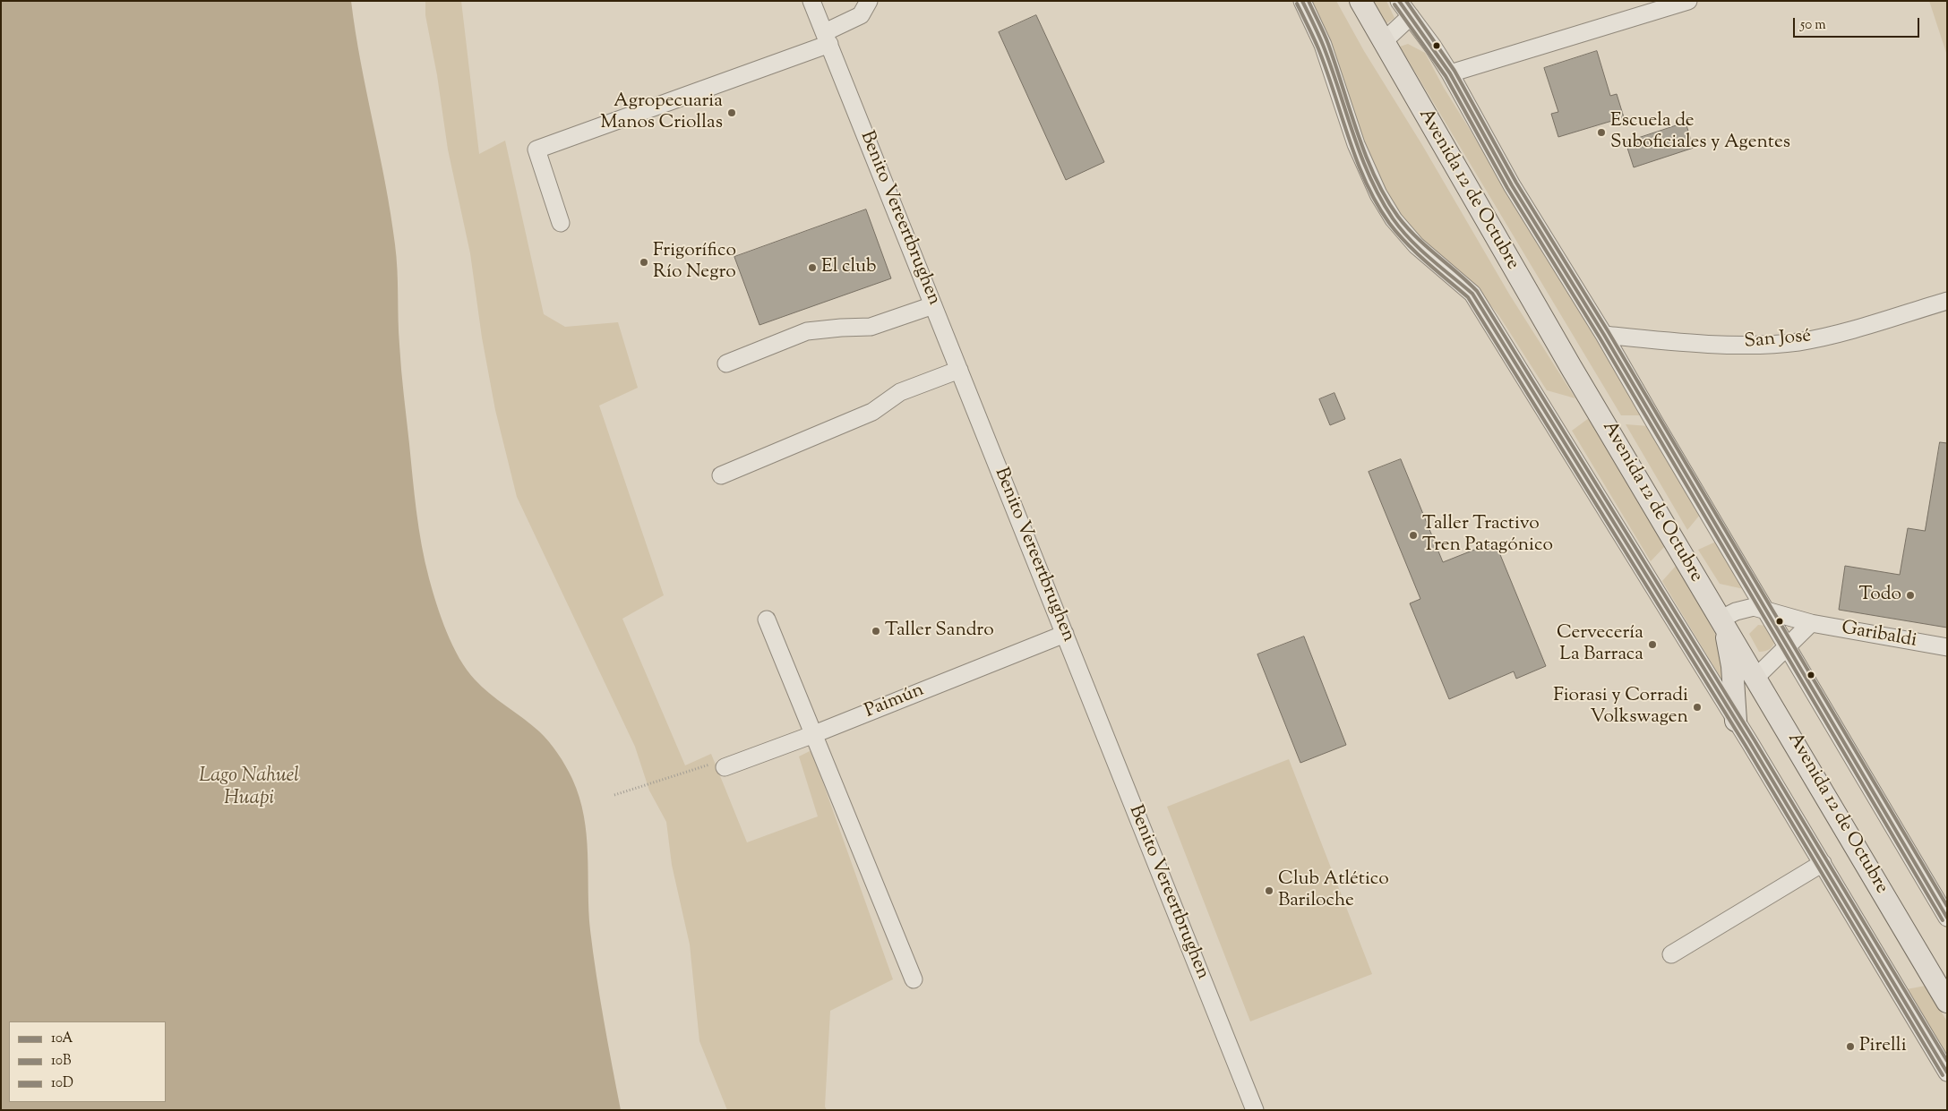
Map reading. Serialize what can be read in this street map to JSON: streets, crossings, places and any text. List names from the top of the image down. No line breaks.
{"streets":{"main road":["Avenida 12 de Octubre"],"street":["Benito Vereertbrughen","San José","Garibaldi","Paimún"]},"crossings":[["Avenida 12 de Octubre","Garibaldi"],["Benito Vereertbrughen","Paimún"]],"water":["Lago Nahuel Huapi"],"places":["Agropecuaria Manos Criollas","Escuela de Suboficiales y Agentes","Frigorífico Río Negro","El club","Taller Tractivo Tren Patagónico","Todo","Taller Sandro","Cervecería La Barraca","Fiorasi y Corradi Volkswagen","Club Atlético Bariloche","Pirelli"],"lines":["transit line 10A","transit line 10D","transit line 10B"],"legend":["10A","10B","10D"],"scale_bar":"50 m"}
